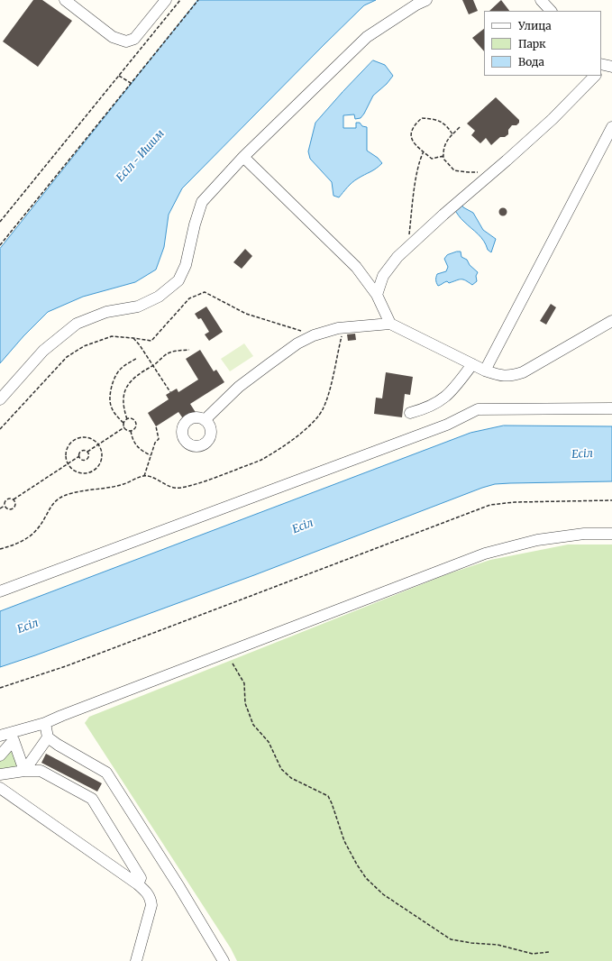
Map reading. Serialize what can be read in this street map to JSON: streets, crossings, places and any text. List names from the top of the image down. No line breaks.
{"water":["Есіл - Ишим","Есіл"],"legend":["Улица","Парк","Вода"]}
